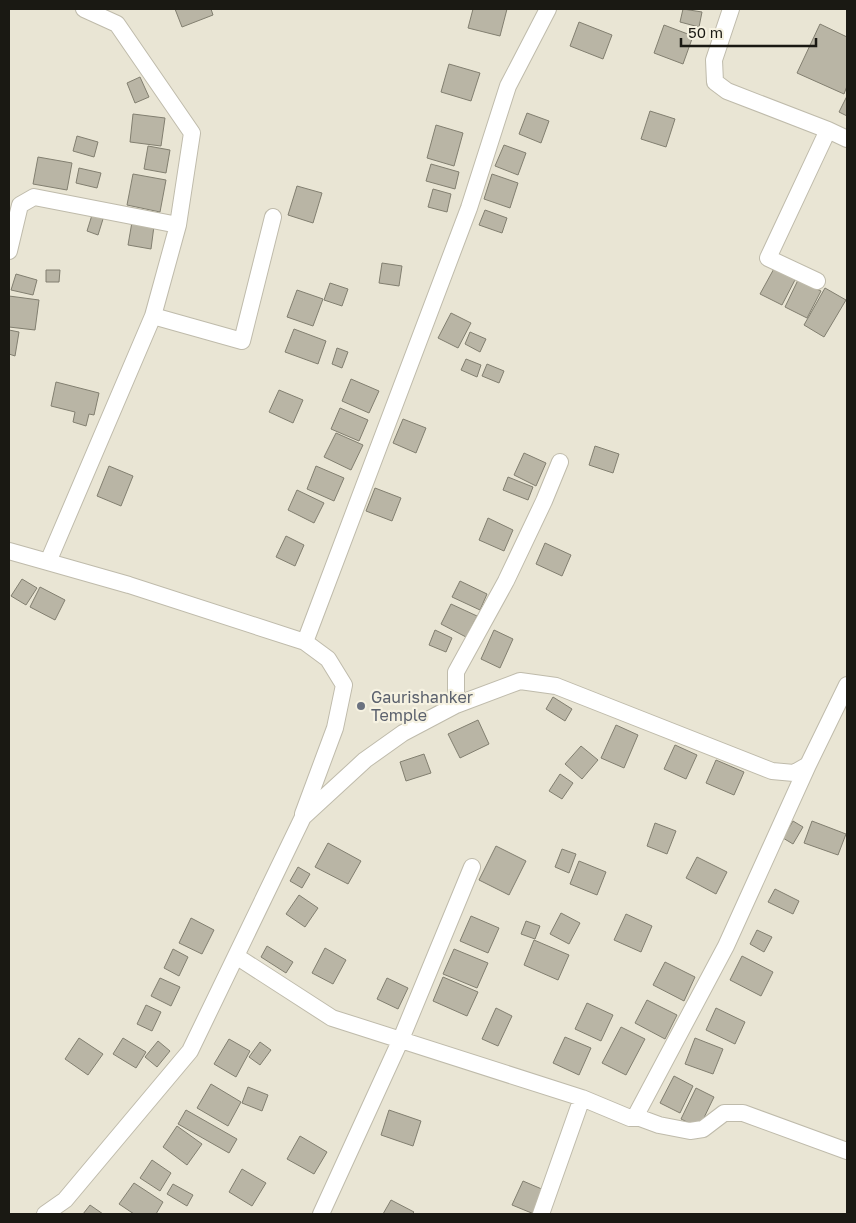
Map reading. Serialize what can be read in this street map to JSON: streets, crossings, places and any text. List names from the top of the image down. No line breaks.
{"places":["Gaurishanker Temple"],"scale_bar":"50 m"}
